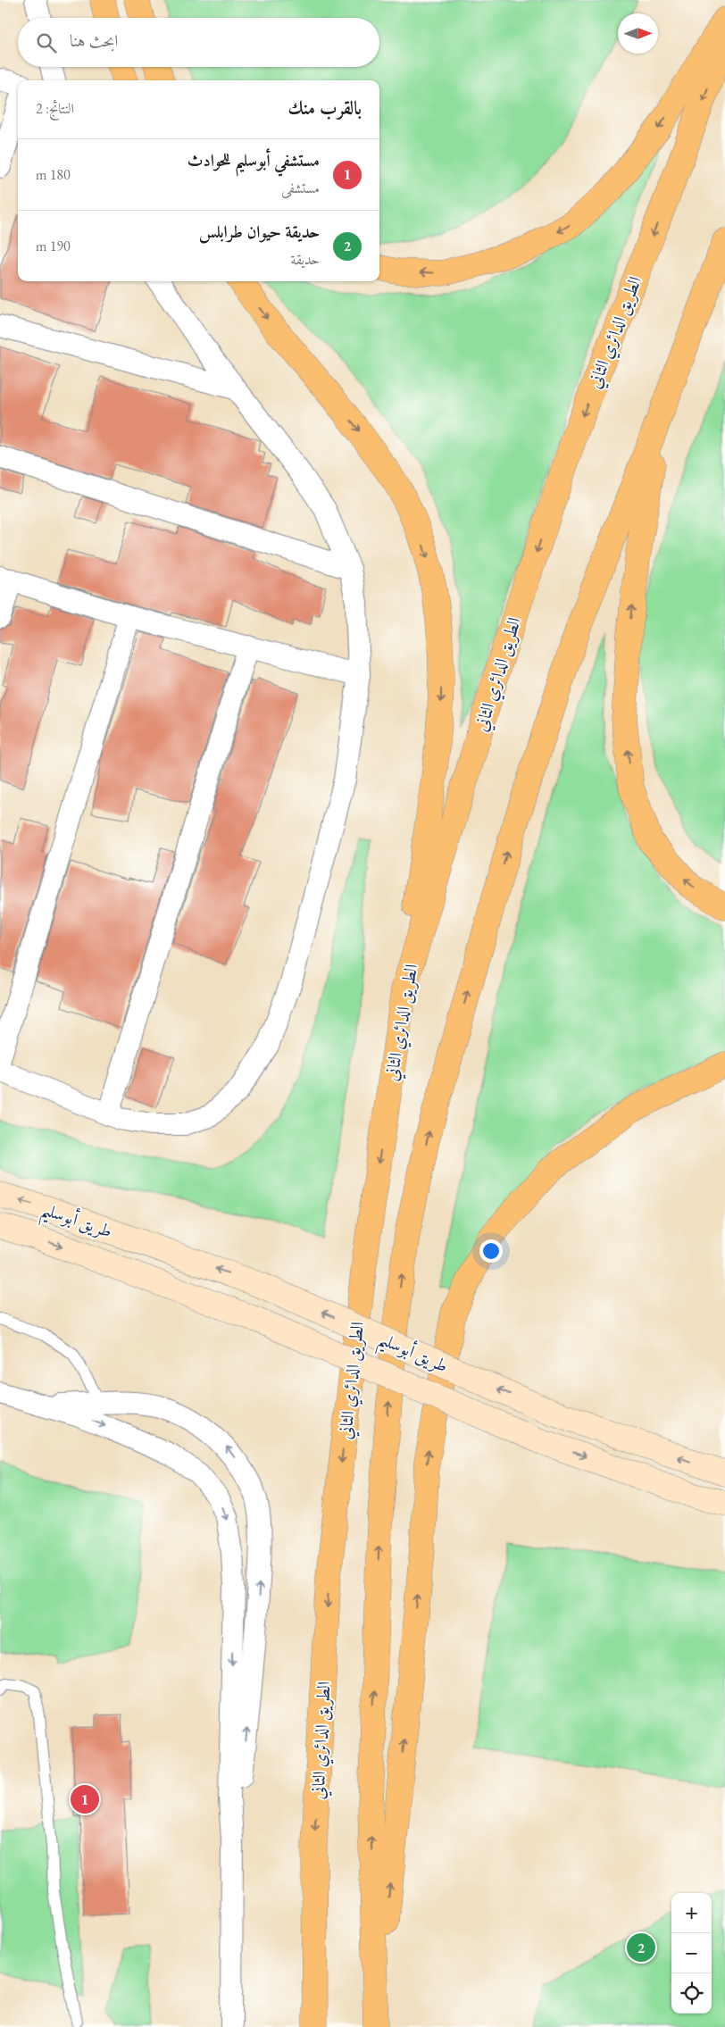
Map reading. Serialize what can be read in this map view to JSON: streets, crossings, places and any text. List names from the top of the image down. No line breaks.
{"streets":{"highway":["الطريق الدائري الثاني"],"main road":["طريق أبوسليم"]},"north":"right","page":{"search":"ابحث هنا","heading":["بالقرب منك","النتائج: 2"],"list":[{"mark":"1","name":"مستشفي أبوسليم للحوادث","note":"مستشفى","value":"180 m"},{"mark":"2","name":"حديقة حيوان طرابلس","note":"حديقة","value":"190 m"}],"pins":["1","2"],"map_buttons":["+","−"]}}
